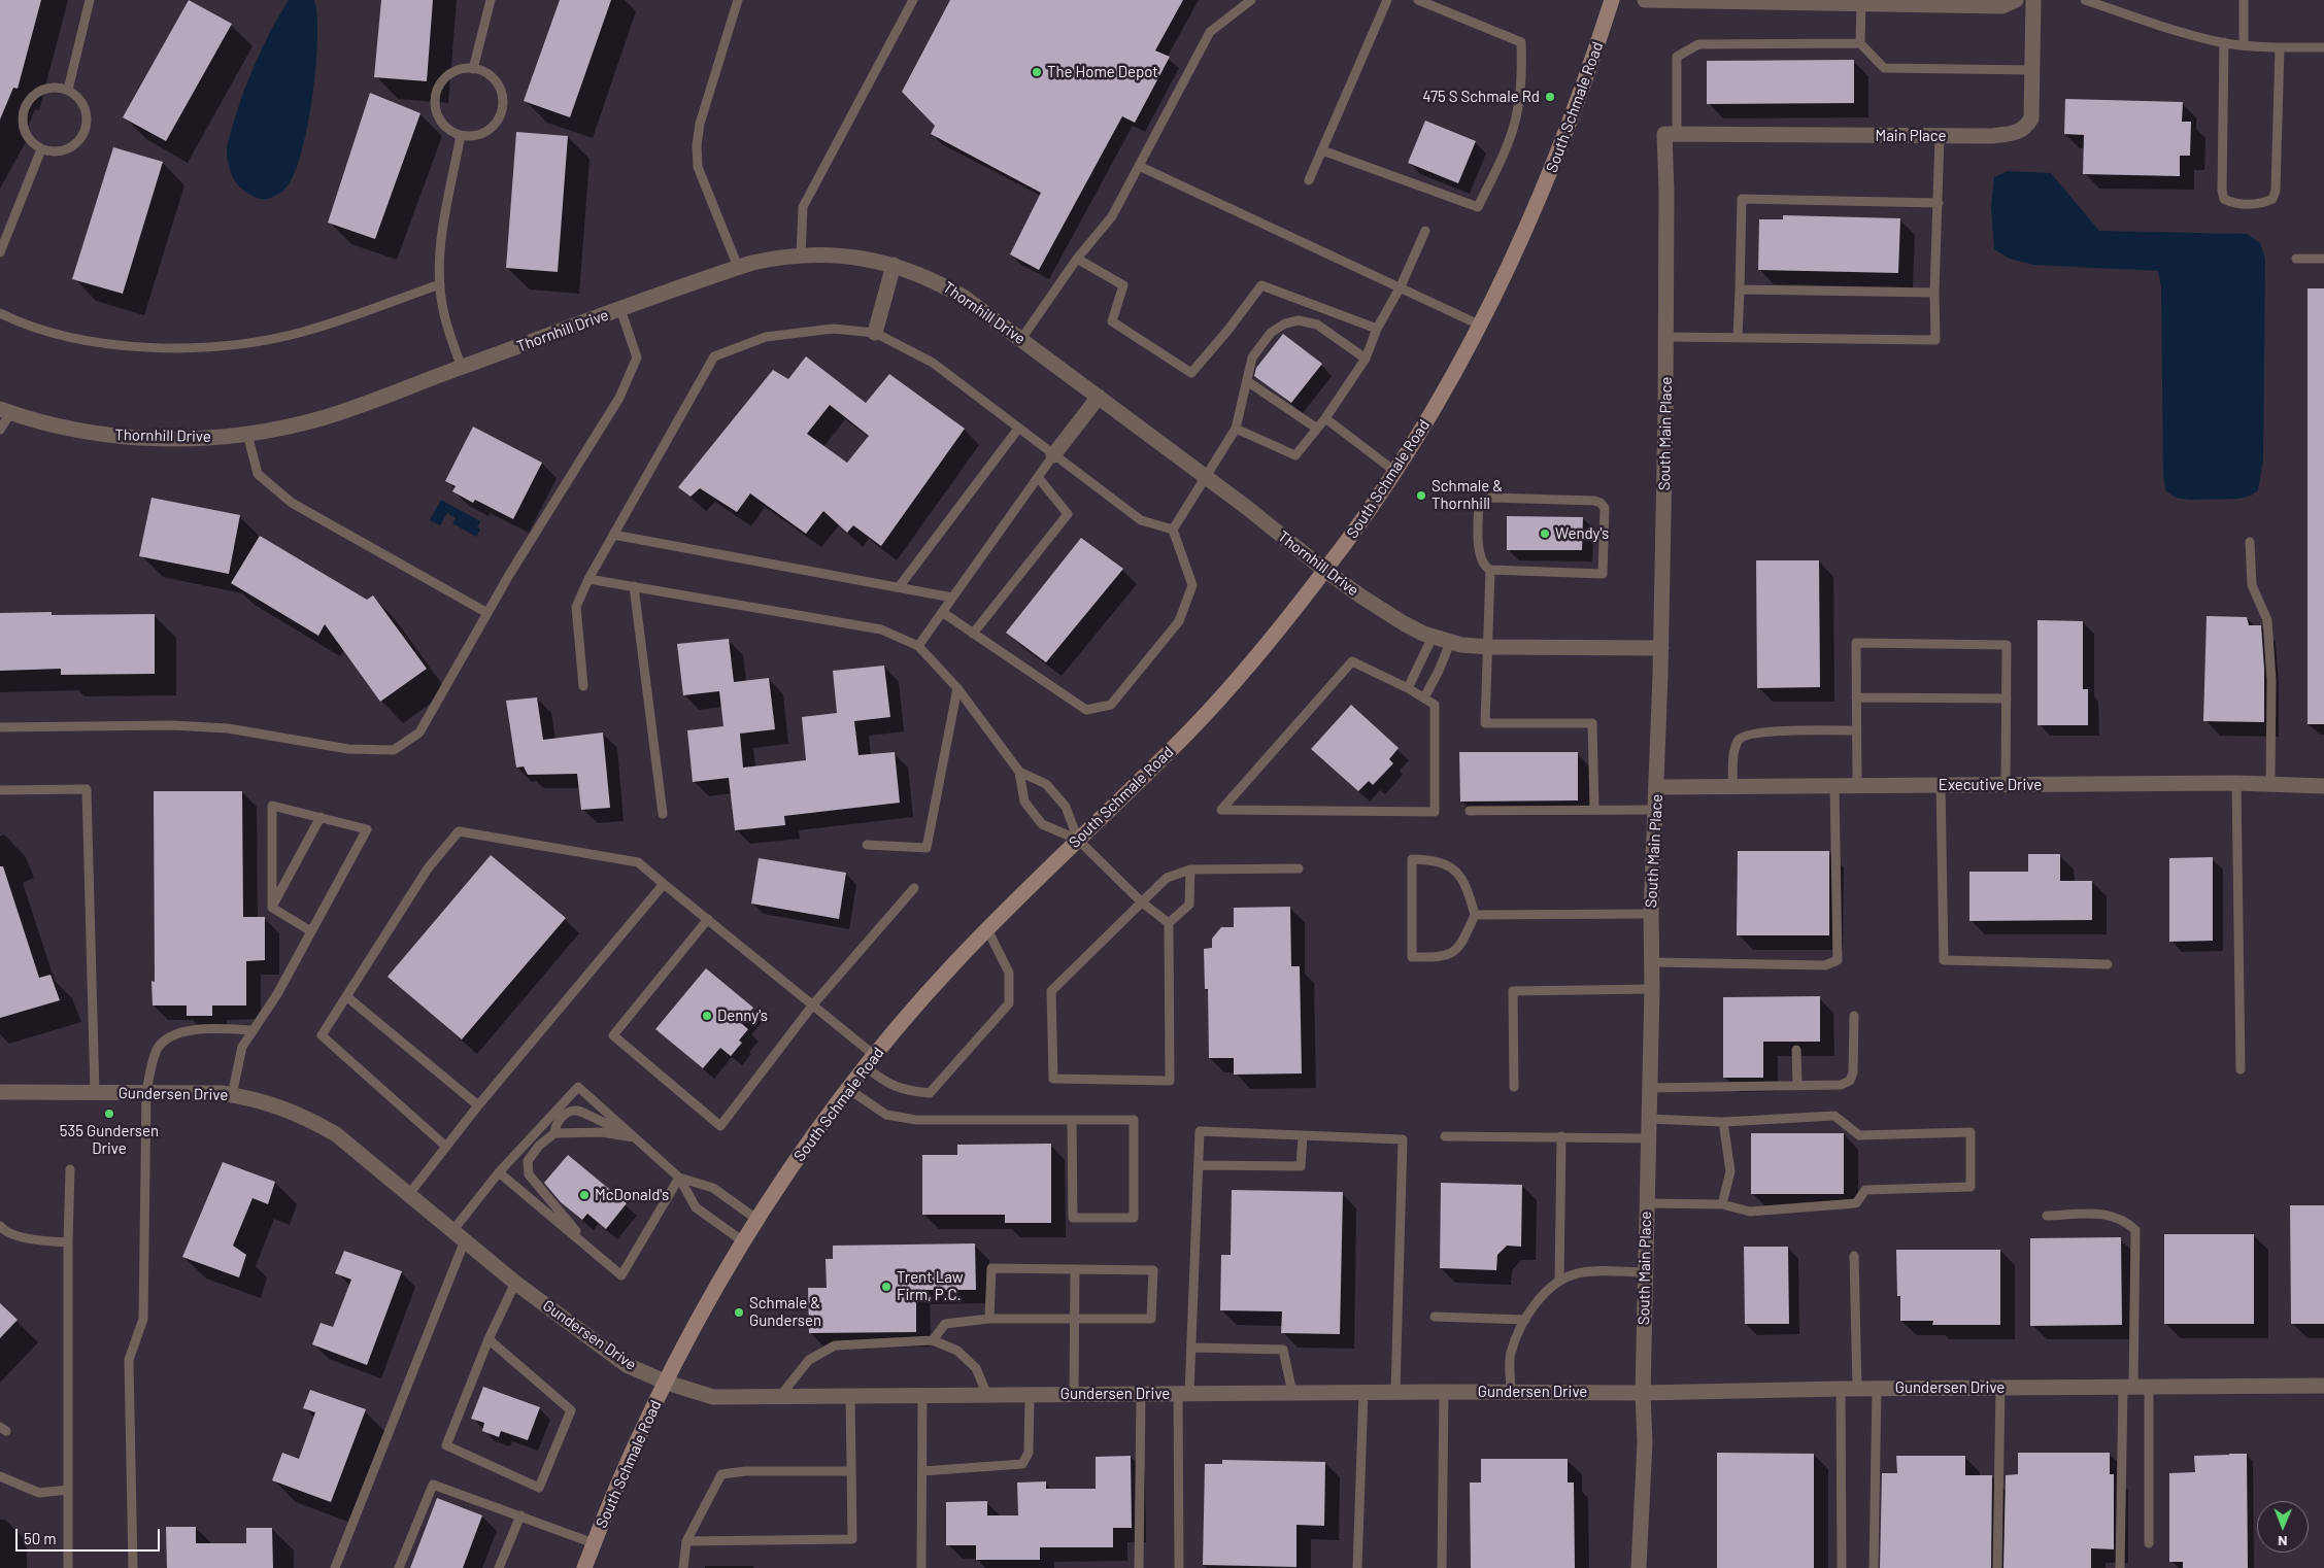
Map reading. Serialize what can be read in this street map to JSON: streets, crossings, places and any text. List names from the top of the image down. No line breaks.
{"streets":{"main road":["South Schmale Road"],"street":["Main Place","Thornhill Drive","South Main Place","Executive Drive","Gundersen Drive"]},"crossings":[["South Schmale Road","Thornhill Drive"],["South Schmale Road","Gundersen Drive"],["Main Place","South Main Place"],["Thornhill Drive","South Main Place"],["South Main Place","Executive Drive"],["South Main Place","Gundersen Drive"]],"places":["The Home Depot","475 S Schmale Rd","Schmale & Thornhill","Wendy's","Denny's","535 Gundersen Drive","McDonald's","Trent Law Firm, P.C.","Schmale & Gundersen"],"scale_bar":"50 m","north":"bottom"}
